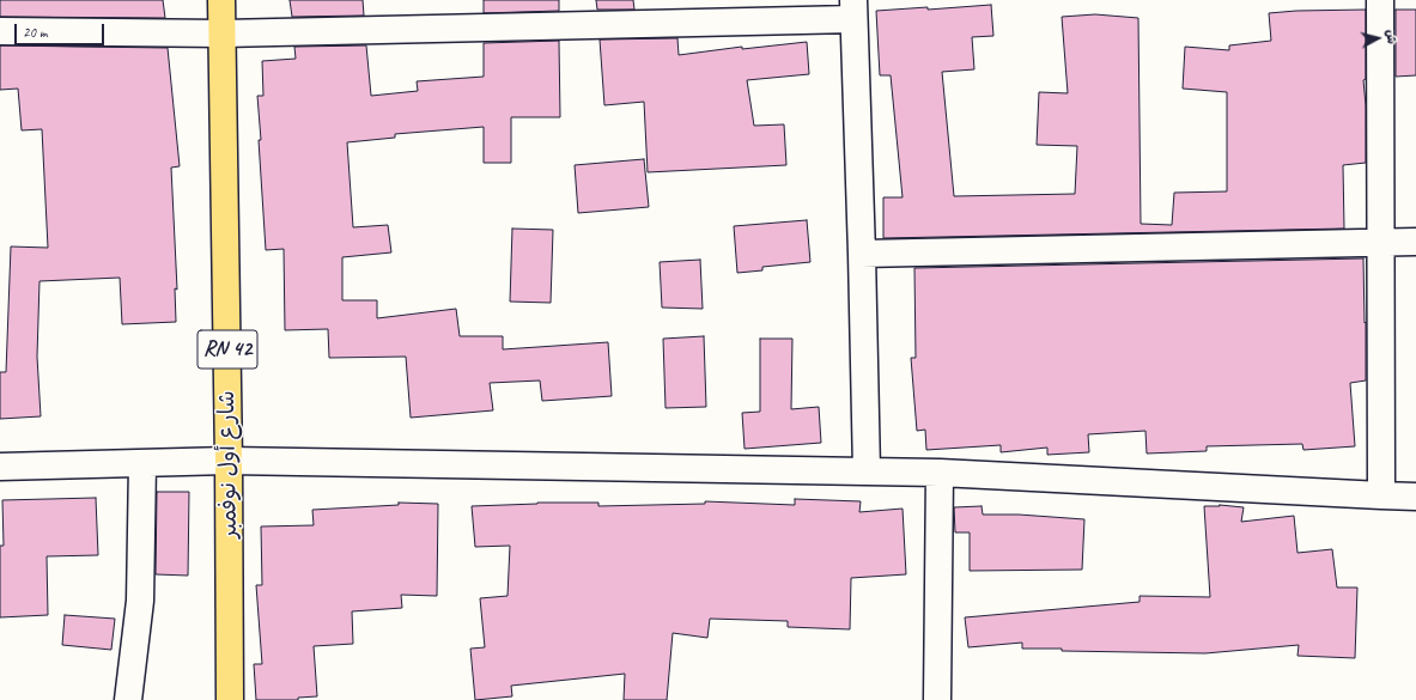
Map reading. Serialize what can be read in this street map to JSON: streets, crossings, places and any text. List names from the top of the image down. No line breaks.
{"streets":{"main road":["RN 42","شارع أول نوفمبر"]},"scale_bar":"20 m","north":"right"}
